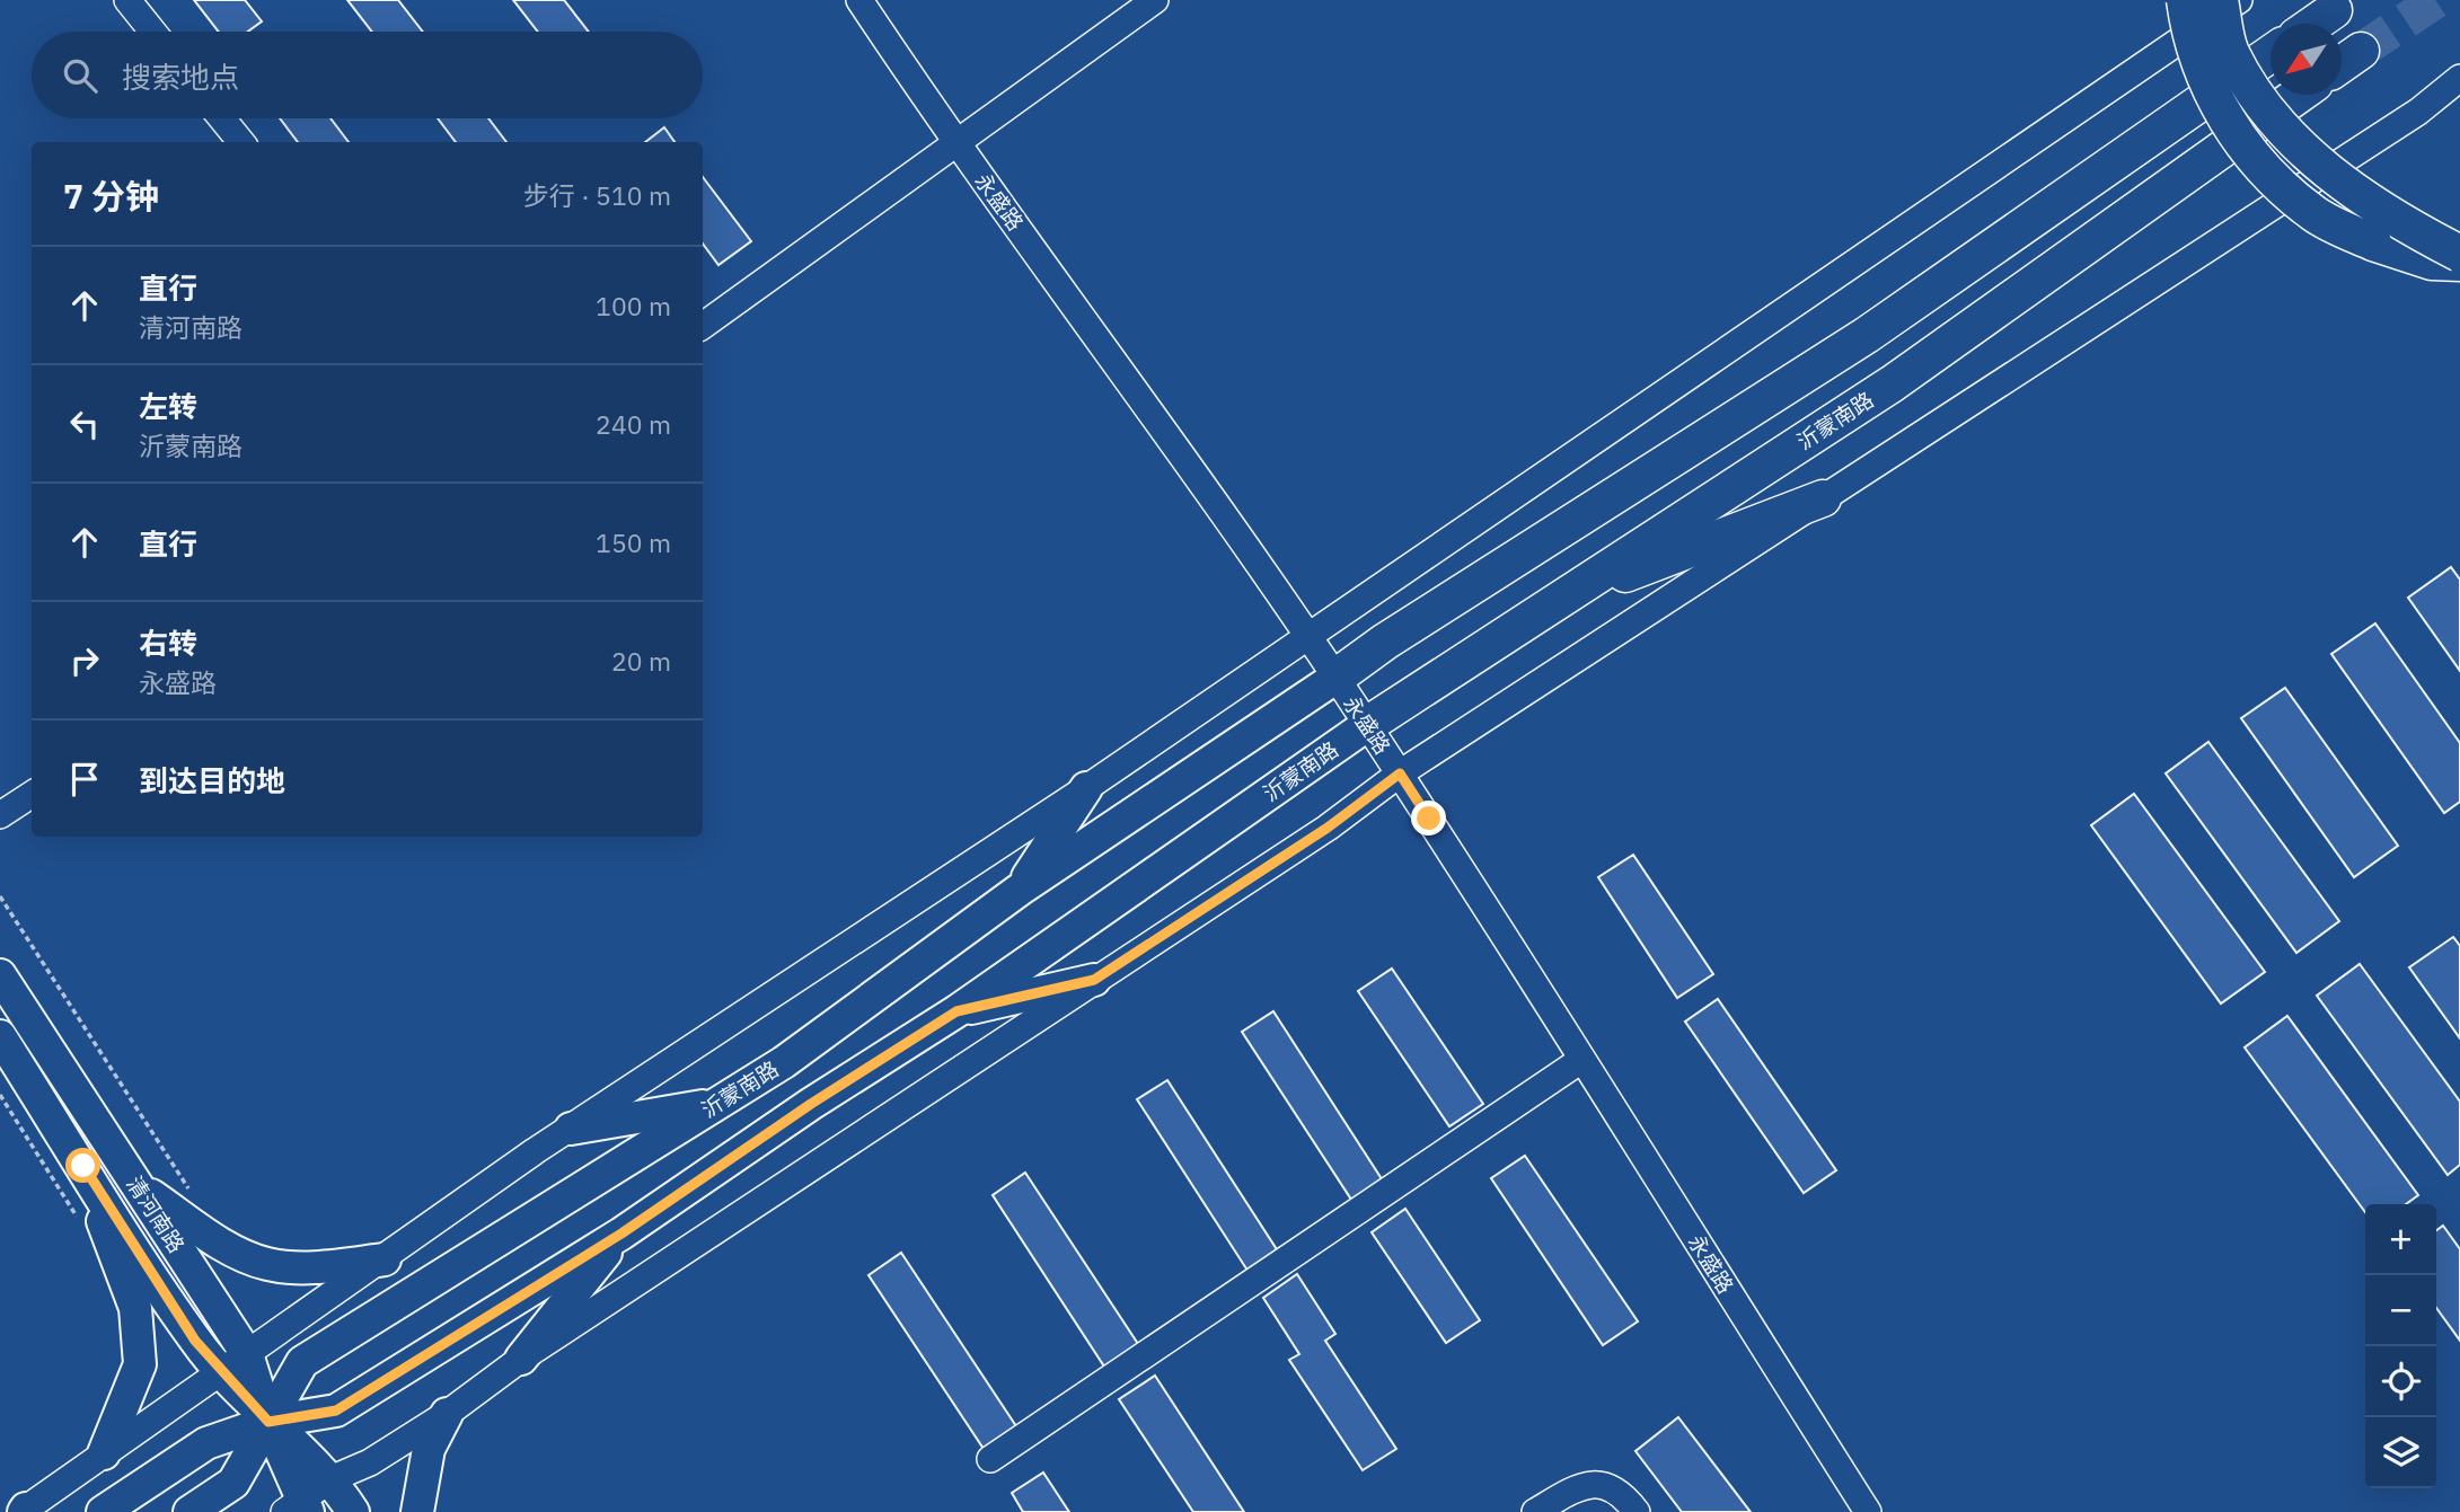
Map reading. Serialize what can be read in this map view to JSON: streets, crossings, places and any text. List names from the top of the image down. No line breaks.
{"streets":{"highway":["沂蒙南路"],"main road":["清河南路"],"street":["永盛路"]},"crossings":[["永盛路","沂蒙南路"],["沂蒙南路","清河南路"]],"north":"bottom left","page":{"search":"搜索地点","heading":["7 分钟","步行 · 510 m"],"list":[["直行","清河南路","100 m"],["左转","沂蒙南路","240 m"],["直行","150 m"],["右转","永盛路","20 m"],"到达目的地"],"map_buttons":["+","−"]}}
